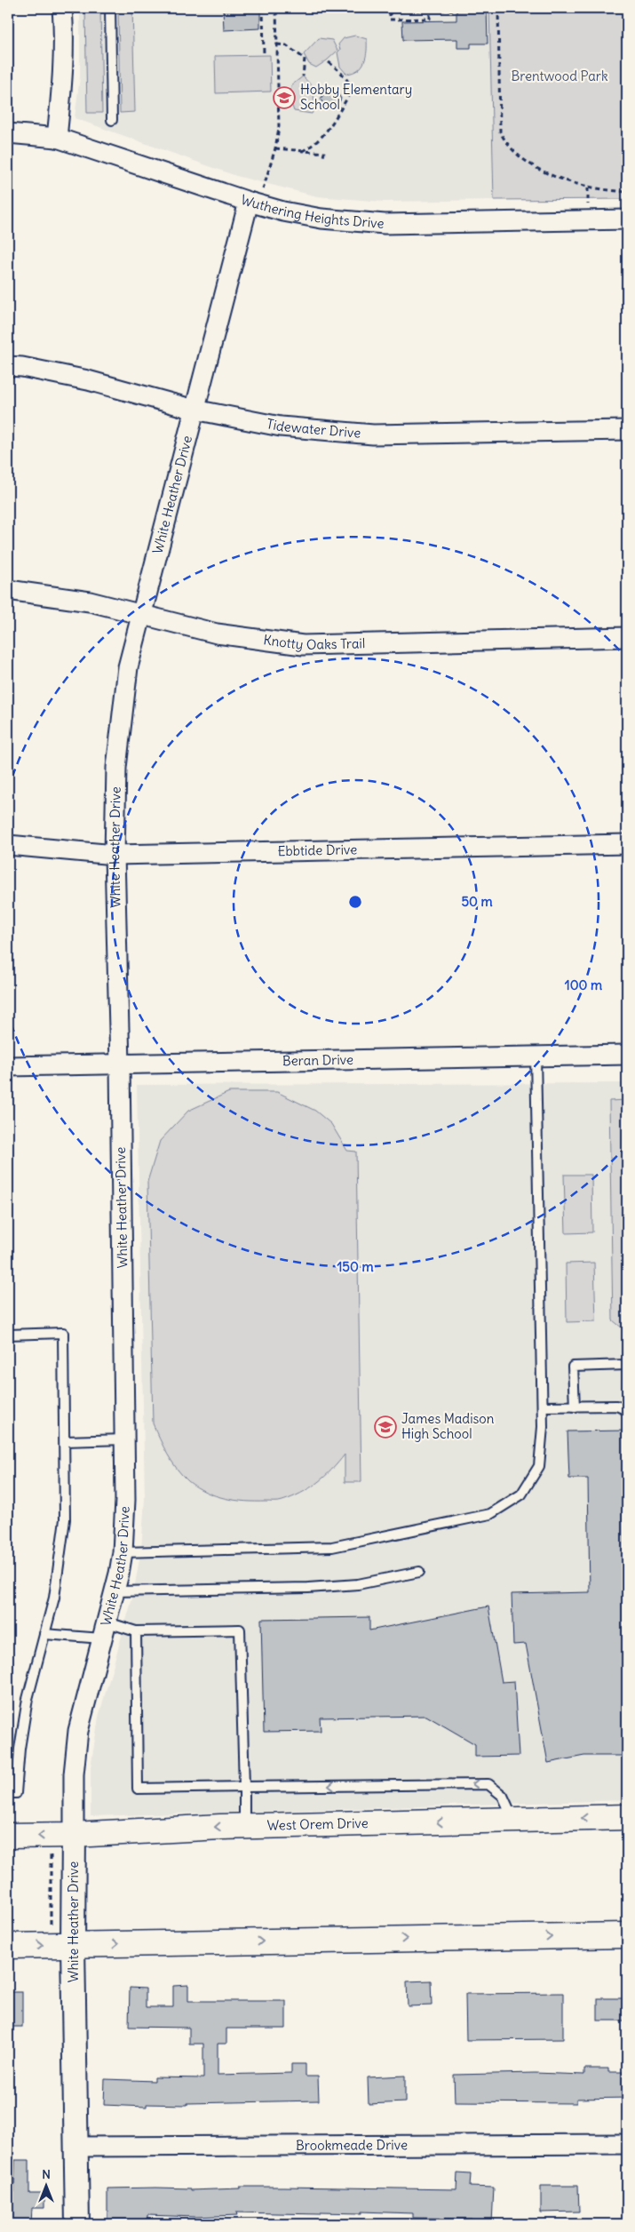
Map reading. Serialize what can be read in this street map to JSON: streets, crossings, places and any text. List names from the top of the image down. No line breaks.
{"streets":{"main road":["West Orem Drive"],"street":["Wuthering Heights Drive","Tidewater Drive","White Heather Drive","Knotty Oaks Trail","Ebbtide Drive","Beran Drive","Brookmeade Drive"]},"crossings":[["Wuthering Heights Drive","White Heather Drive"],["Tidewater Drive","White Heather Drive"],["White Heather Drive","Knotty Oaks Trail"],["White Heather Drive","Ebbtide Drive"],["White Heather Drive","Beran Drive"],["White Heather Drive","West Orem Drive"],["White Heather Drive","Brookmeade Drive"]],"parks":["Brentwood Park"],"places":{"school or university":["Hobby Elementary School","James Madison High School"]},"north":"top","rings":["50 m","100 m","150 m"]}
